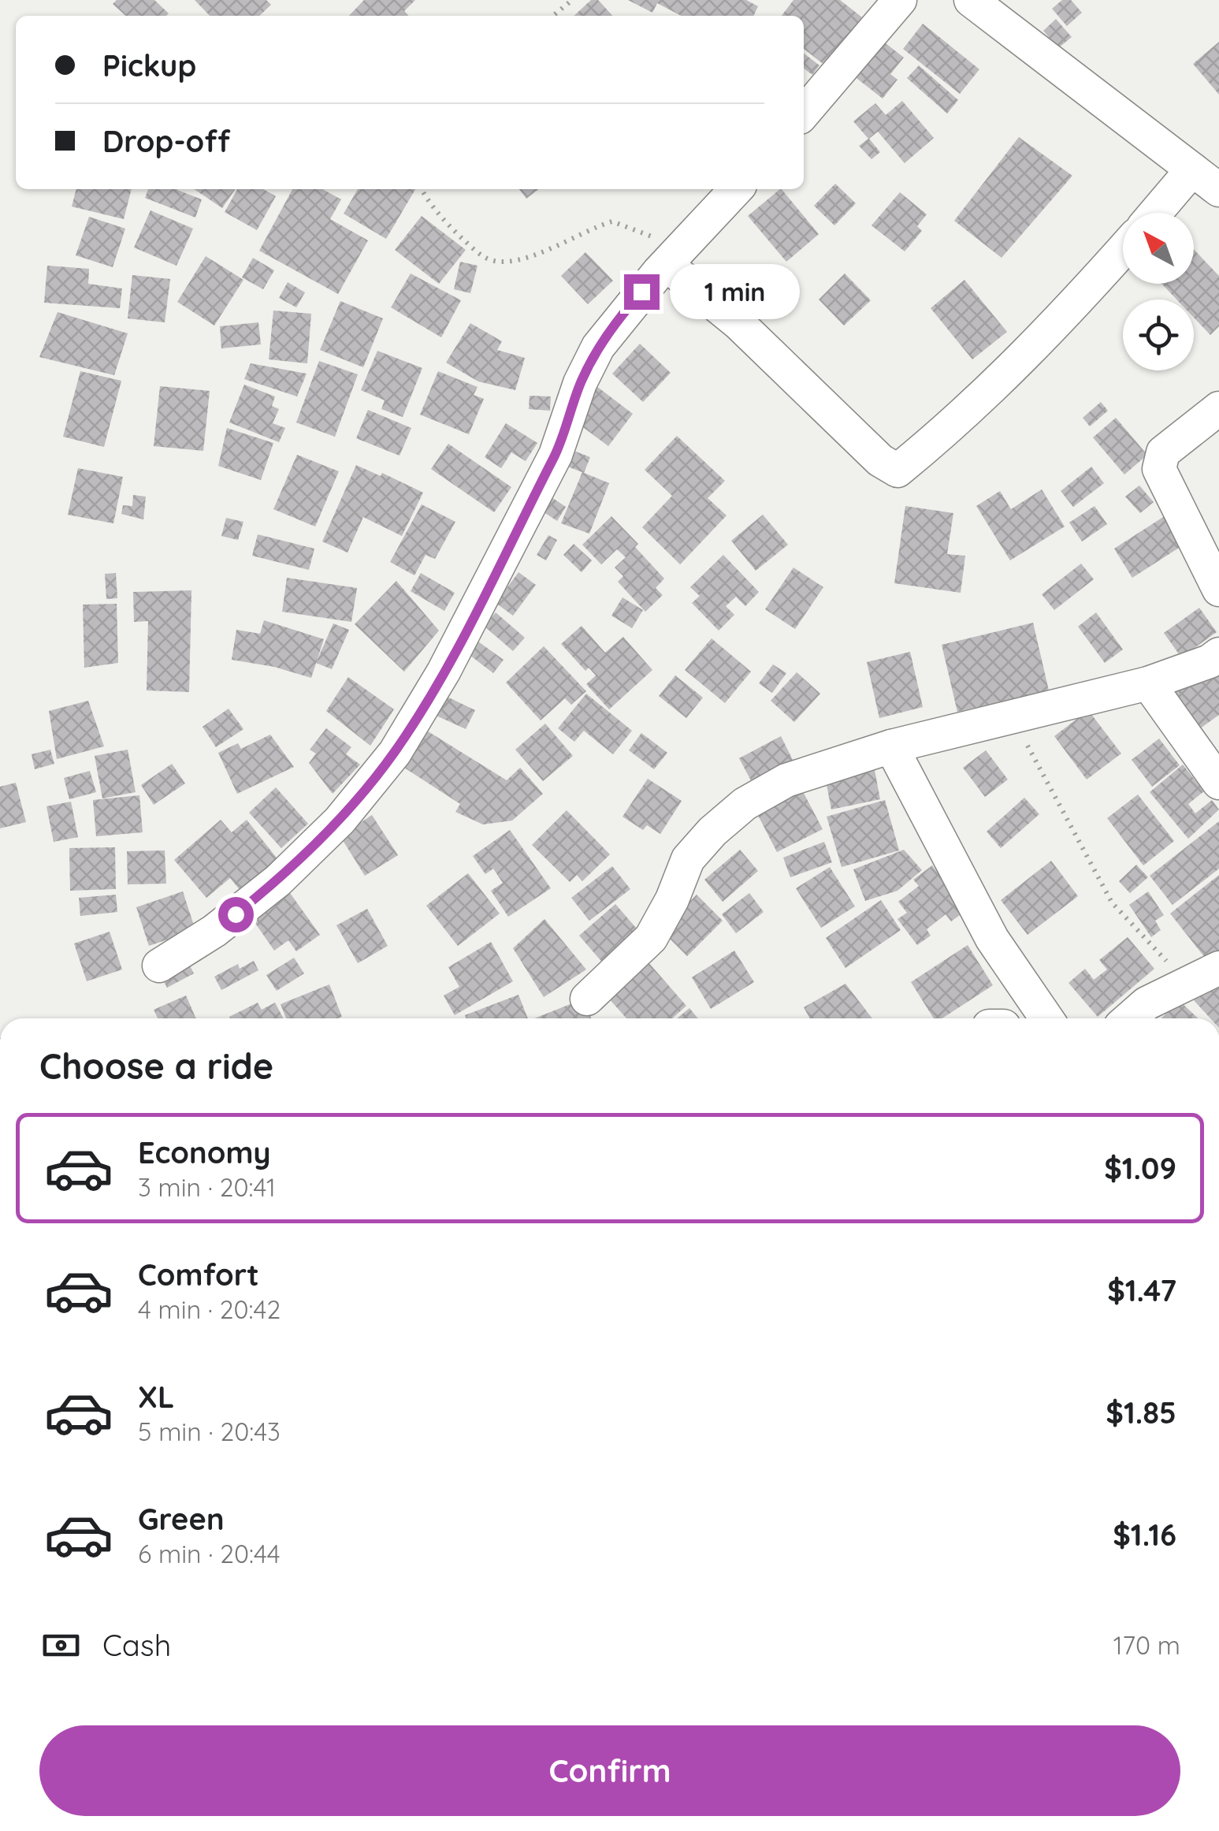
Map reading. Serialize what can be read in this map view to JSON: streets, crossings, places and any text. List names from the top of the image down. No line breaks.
{"north":"top left","page":{"banner":["Pickup","Drop-off"],"bubble":"1 min","heading":"Choose a ride","list":[{"name":"Economy","note":"3 min · 20:41","value":"$1.09"},{"name":"Comfort","note":"4 min · 20:42","value":"$1.47"},{"name":"XL","note":"5 min · 20:43","value":"$1.85"},{"name":"Green","note":"6 min · 20:44","value":"$1.16"}],"pay":["Cash","170 m"],"buttons":"Confirm"}}
